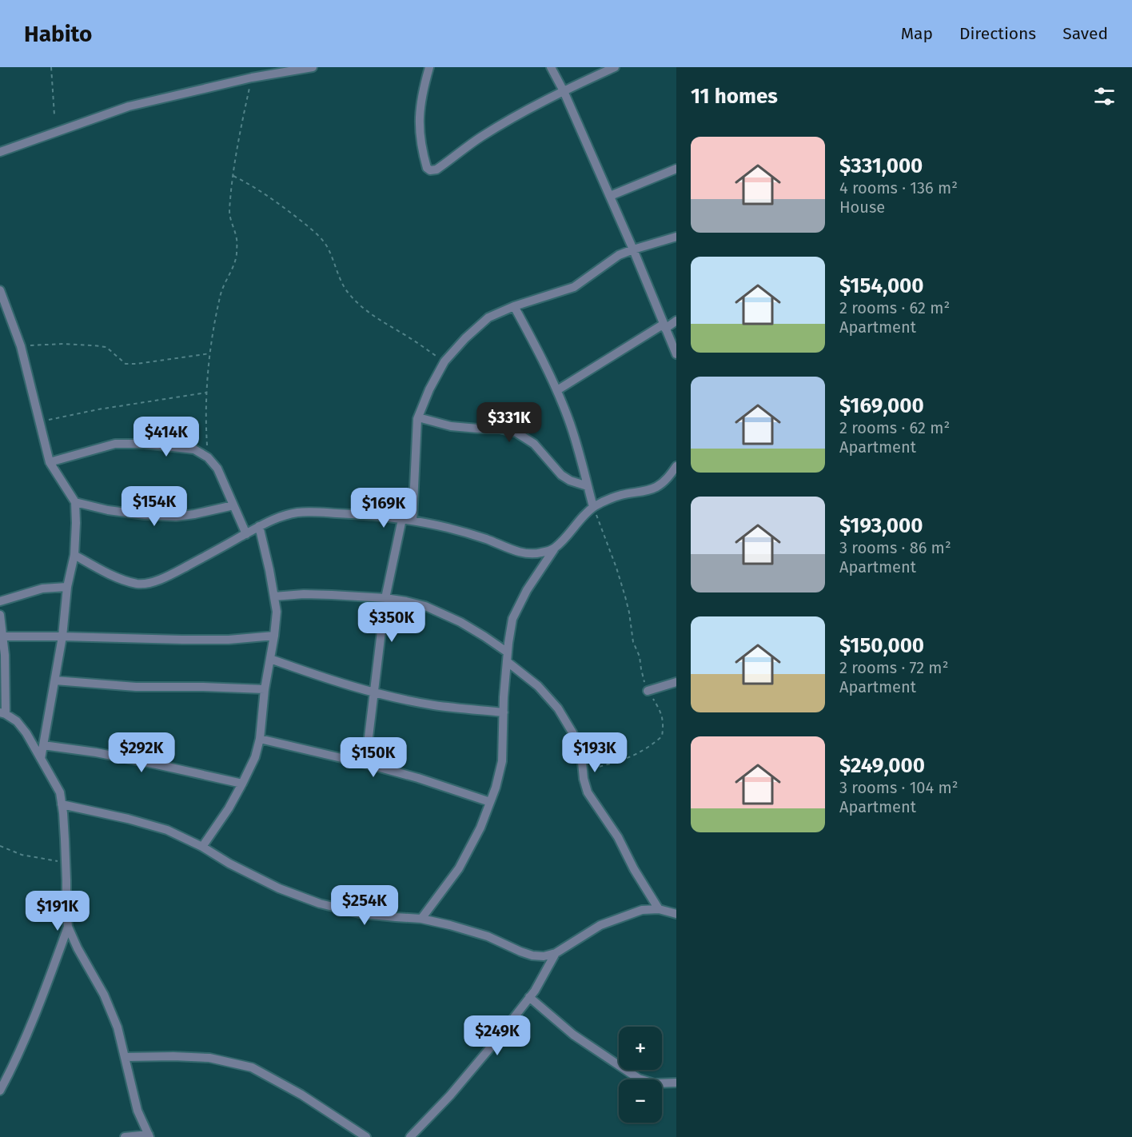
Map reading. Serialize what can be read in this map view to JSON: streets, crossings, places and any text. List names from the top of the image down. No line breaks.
{"page":{"header":"Habito","nav":["Map","Directions","Saved"],"heading":"11 homes","list":[{"name":"$331,000","note":"4 rooms · 136 m² · House"},{"name":"$154,000","note":"2 rooms · 62 m² · Apartment"},{"name":"$169,000","note":"2 rooms · 62 m² · Apartment"},{"name":"$193,000","note":"3 rooms · 86 m² · Apartment"},{"name":"$150,000","note":"2 rooms · 72 m² · Apartment"},{"name":"$249,000","note":"3 rooms · 104 m² · Apartment"}],"price":["$331K","$414K","$154K","$169K","$350K","$292K","$193K","$150K","$254K","$191K","$249K"],"map_buttons":["+","−"]}}
